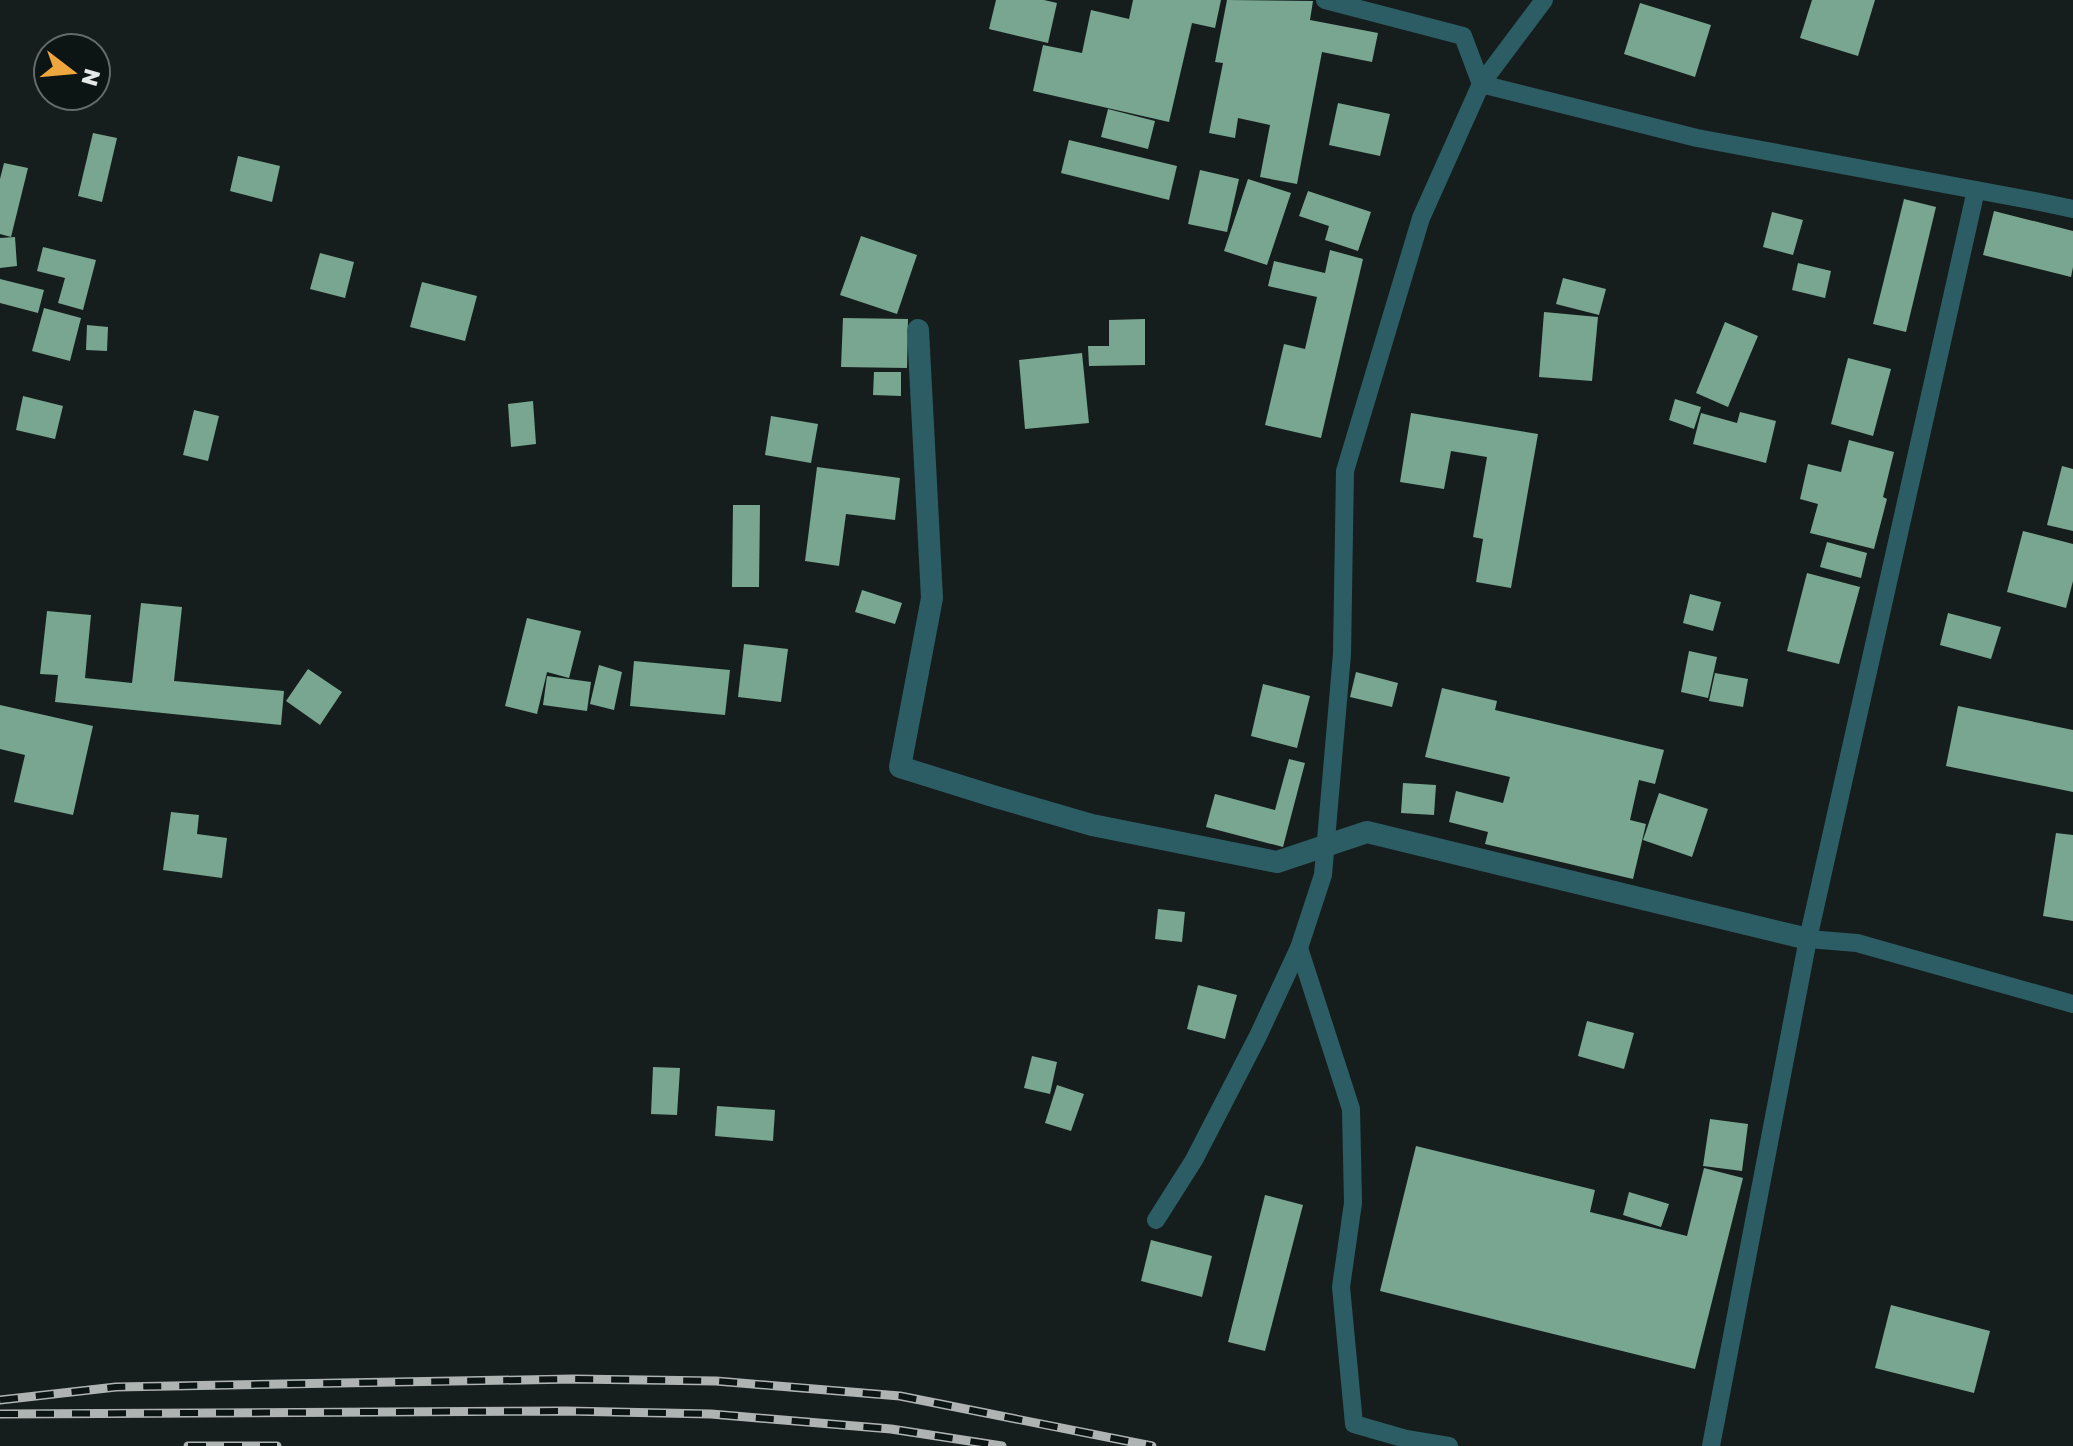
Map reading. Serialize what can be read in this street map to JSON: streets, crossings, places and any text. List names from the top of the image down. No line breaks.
{"north":"right"}
